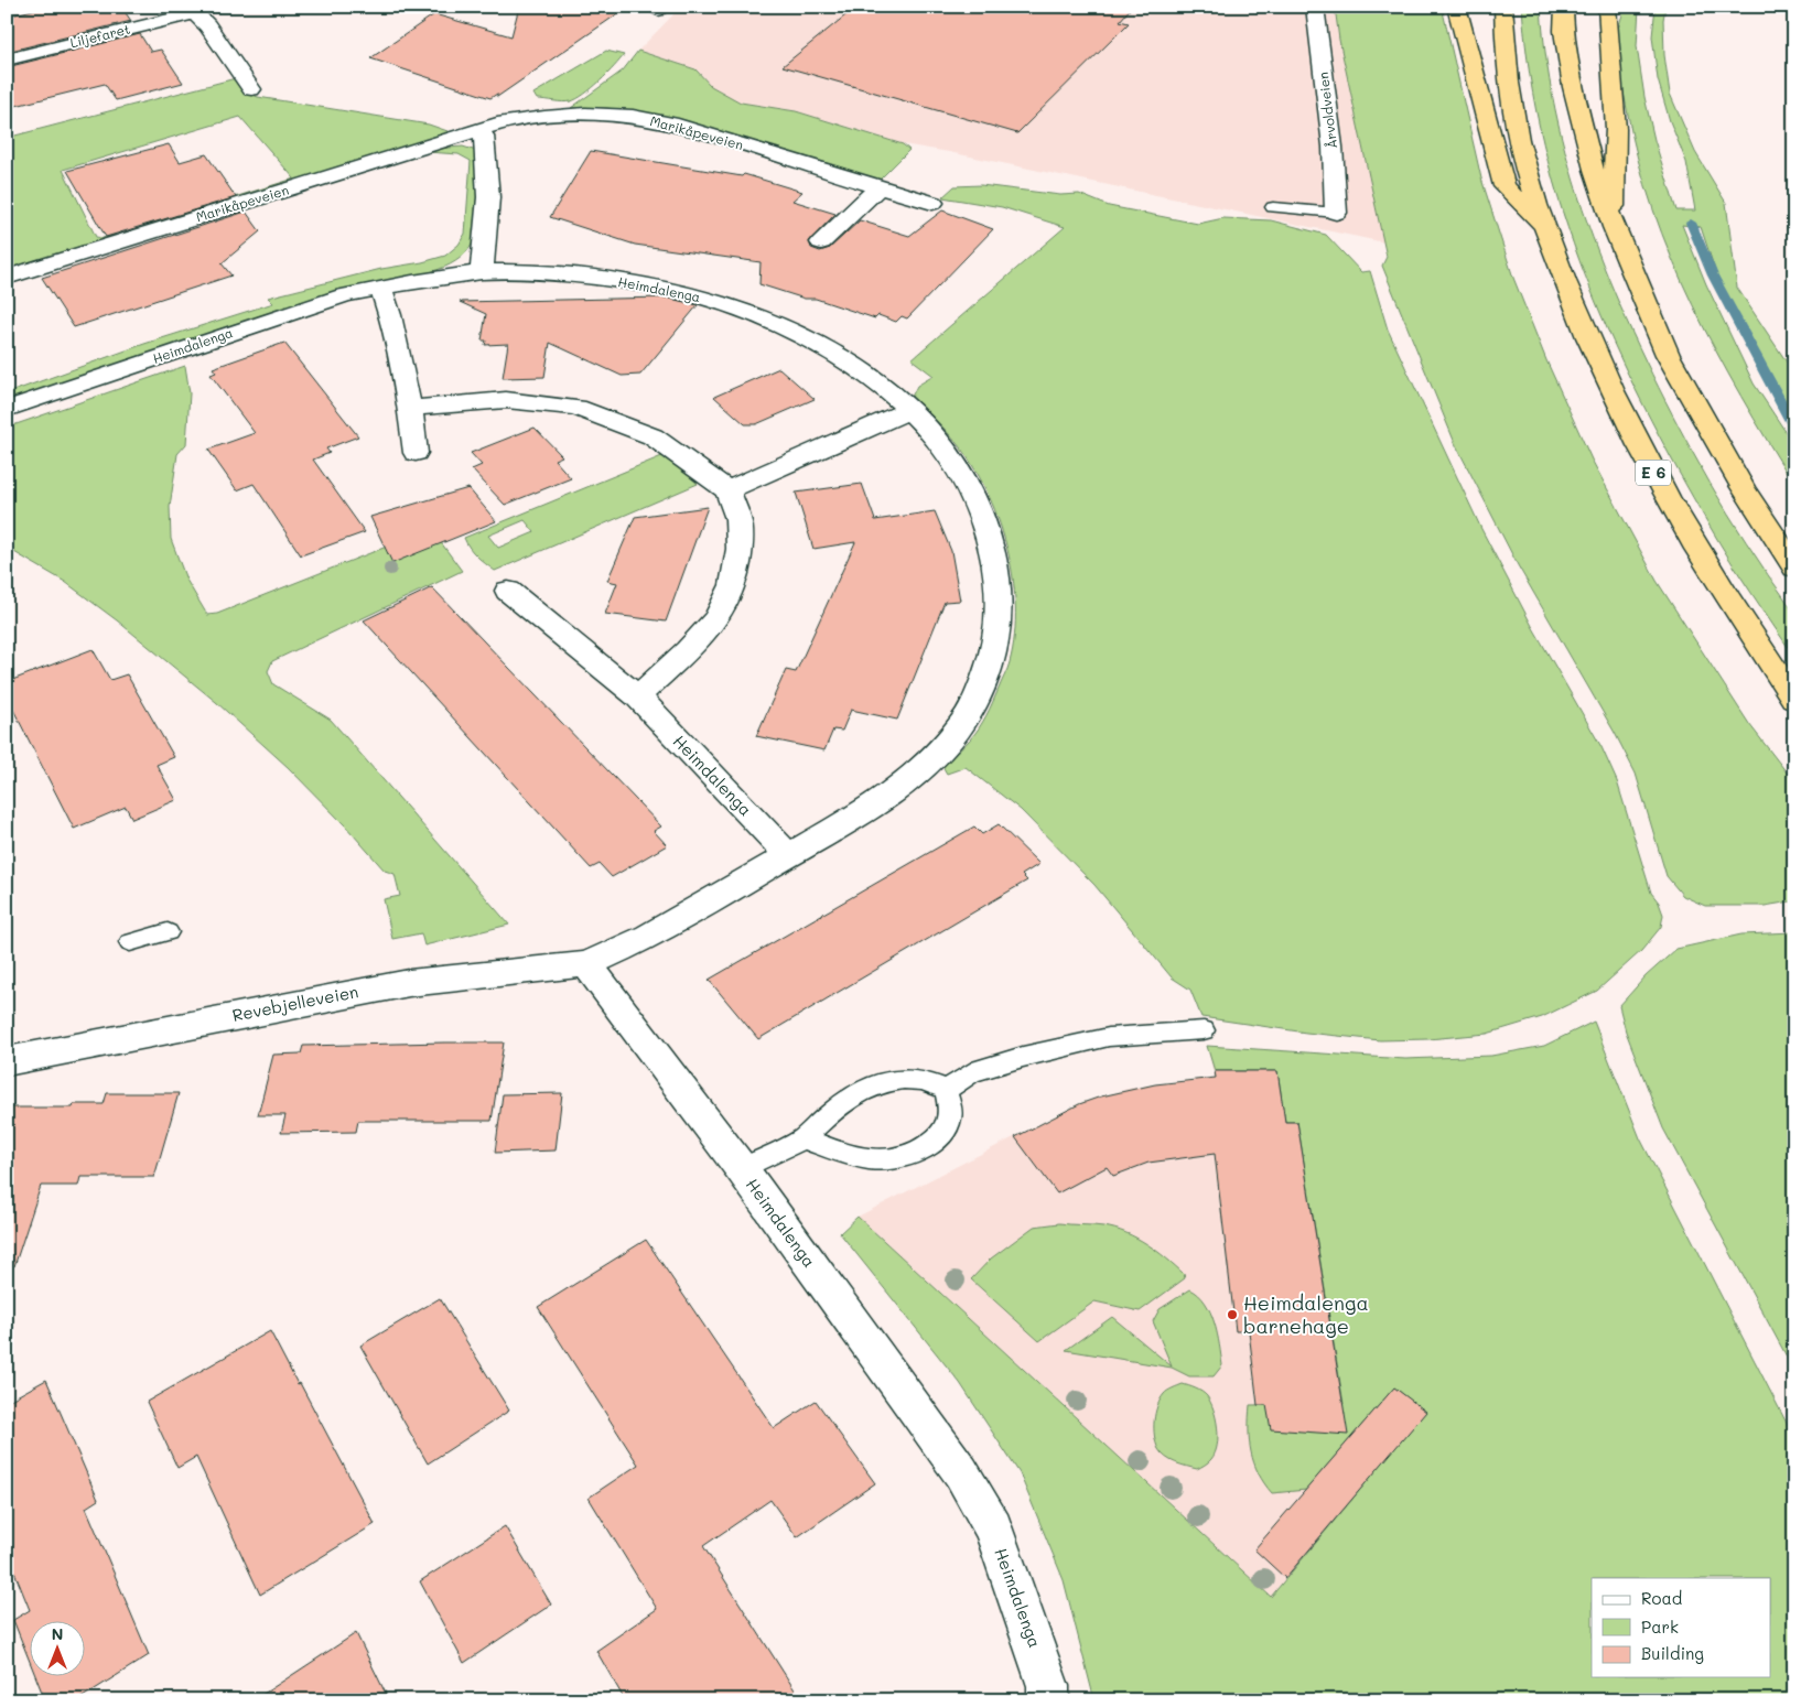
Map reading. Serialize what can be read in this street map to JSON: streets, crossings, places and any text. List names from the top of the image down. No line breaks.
{"streets":{"highway":["E 6"],"street":["Liljefaret","Årvoldveien","Marikåpeveien","Heimdalenga","Revebjelleveien"]},"crossings":[["Heimdalenga","Revebjelleveien"]],"places":["Heimdalenga barnehage"],"legend":["Road","Park","Building"],"north":"top"}
